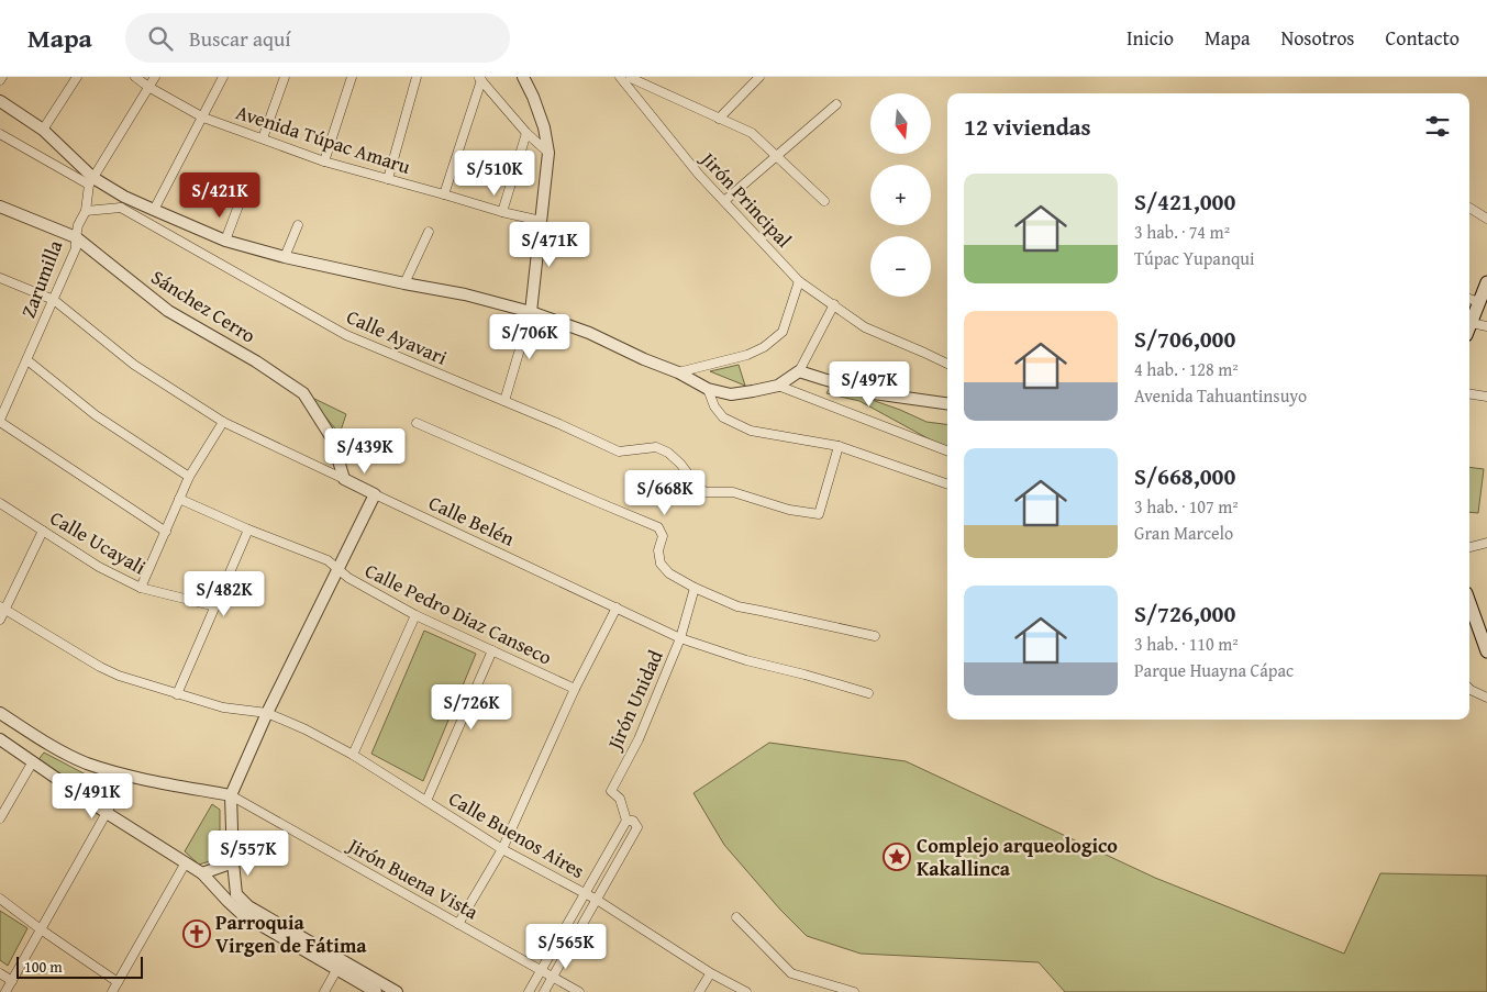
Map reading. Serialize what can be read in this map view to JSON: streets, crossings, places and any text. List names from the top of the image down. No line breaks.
{"streets":{"street":["Avenida Túpac Amaru","Jirón Principal","Zarumilla","Sánchez Cerro","Calle Ayavari","Calle Belén","Calle Ucayali","Calle Pedro Diaz Canseco","Jirón Unidad","Calle Buenos Aires","Jirón Buena Vista"]},"crossings":[["Zarumilla","Sánchez Cerro"],["Zarumilla","Calle Belén"],["Sánchez Cerro","Calle Belén"],["Calle Belén","Jirón Unidad"]],"places":{"place":["Complejo arqueologico Kakallinca"],"church":["Parroquia Virgen de Fátima"]},"scale_bar":"100 m","north":"bottom","page":{"header":"Mapa","search":"Buscar aquí","nav":["Inicio","Mapa","Nosotros","Contacto"],"map_buttons":["+","−"],"heading":"12 viviendas","price":["S/510K","S/421K","S/471K","S/706K","S/497K","S/439K","S/668K","S/482K","S/726K","S/491K","S/557K","S/565K"],"list":[{"name":"S/421,000","note":"3 hab. · 74 m² · Túpac Yupanqui"},{"name":"S/706,000","note":"4 hab. · 128 m² · Avenida Tahuantinsuyo"},{"name":"S/668,000","note":"3 hab. · 107 m² · Gran Marcelo"},{"name":"S/726,000","note":"3 hab. · 110 m² · Parque Huayna Cápac"}],"scale":"100 m"}}
